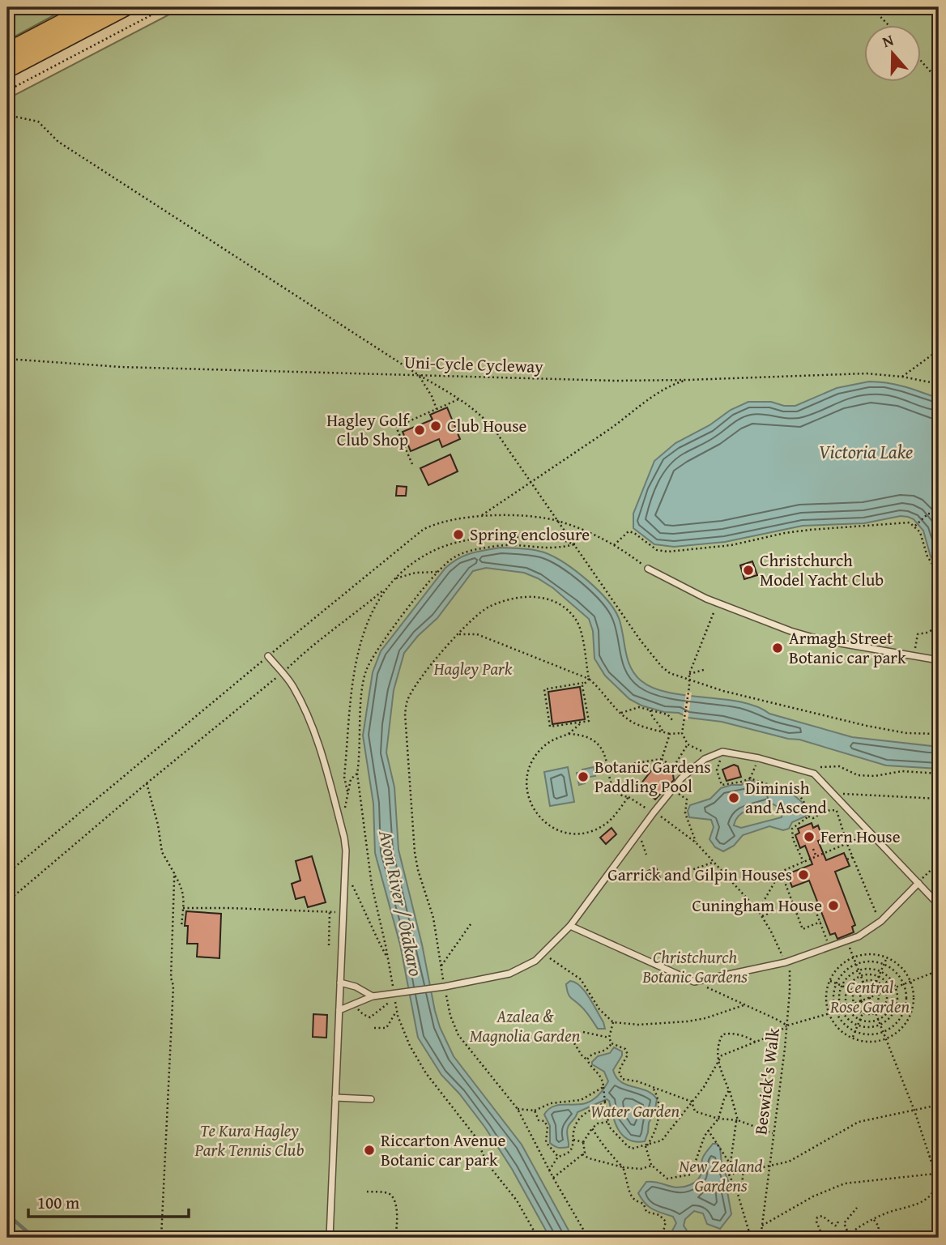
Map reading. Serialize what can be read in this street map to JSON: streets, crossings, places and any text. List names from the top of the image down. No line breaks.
{"streets":{"path":["Uni-Cycle Cycleway","Beswick's Walk"]},"water":["Victoria Lake","Avon River / Ōtākaro"],"parks":["Hagley Park","Christchurch Botanic Gardens","Central Rose Garden","Azalea & Magnolia Garden","Water Garden","Te Kura Hagley Park Tennis Club","New Zealand Gardens"],"places":["Club House","Hagley Golf Club Shop","Spring enclosure","Christchurch Model Yacht Club","Armagh Street Botanic car park","Botanic Gardens Paddling Pool","Diminish and Ascend","Fern House","Garrick and Gilpin Houses","Cuningham House","Riccarton Avenue Botanic car park"],"scale_bar":"100 m","north":"top"}
